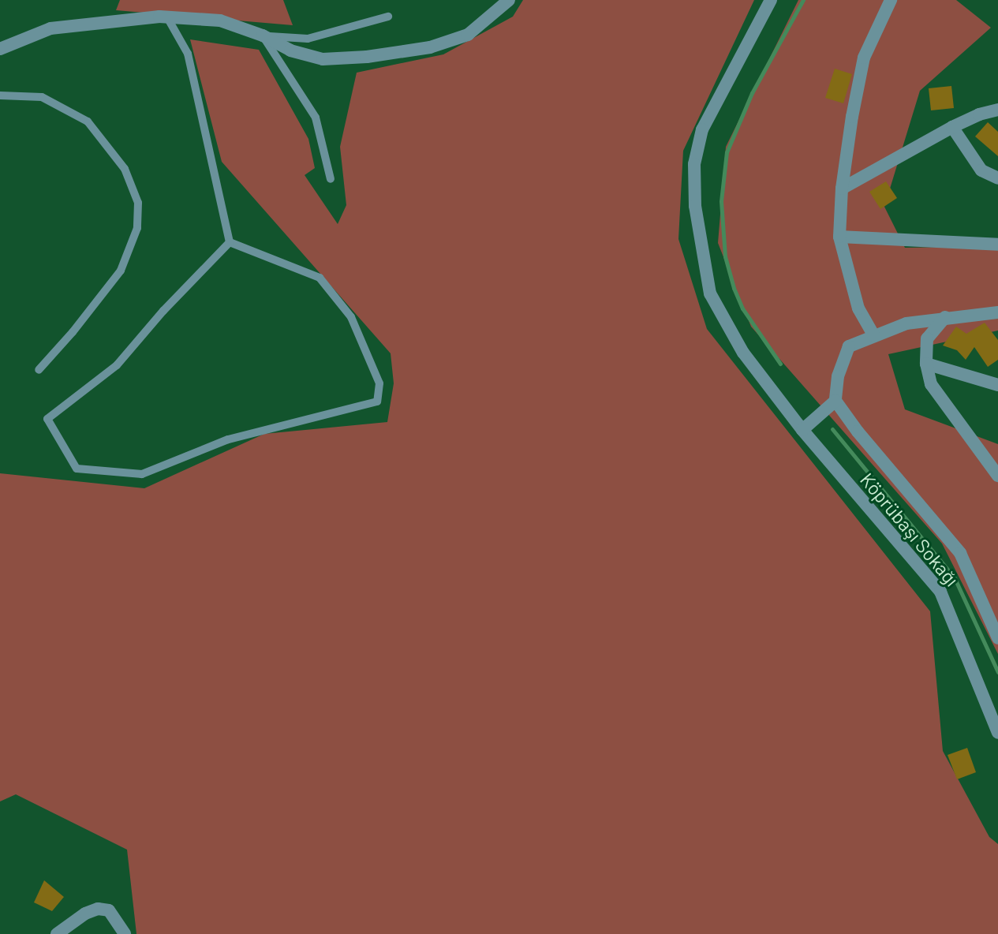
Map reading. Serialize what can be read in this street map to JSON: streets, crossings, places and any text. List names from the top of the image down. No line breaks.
{"streets":{"street":["Köprübaşı Sokağı"]}}
